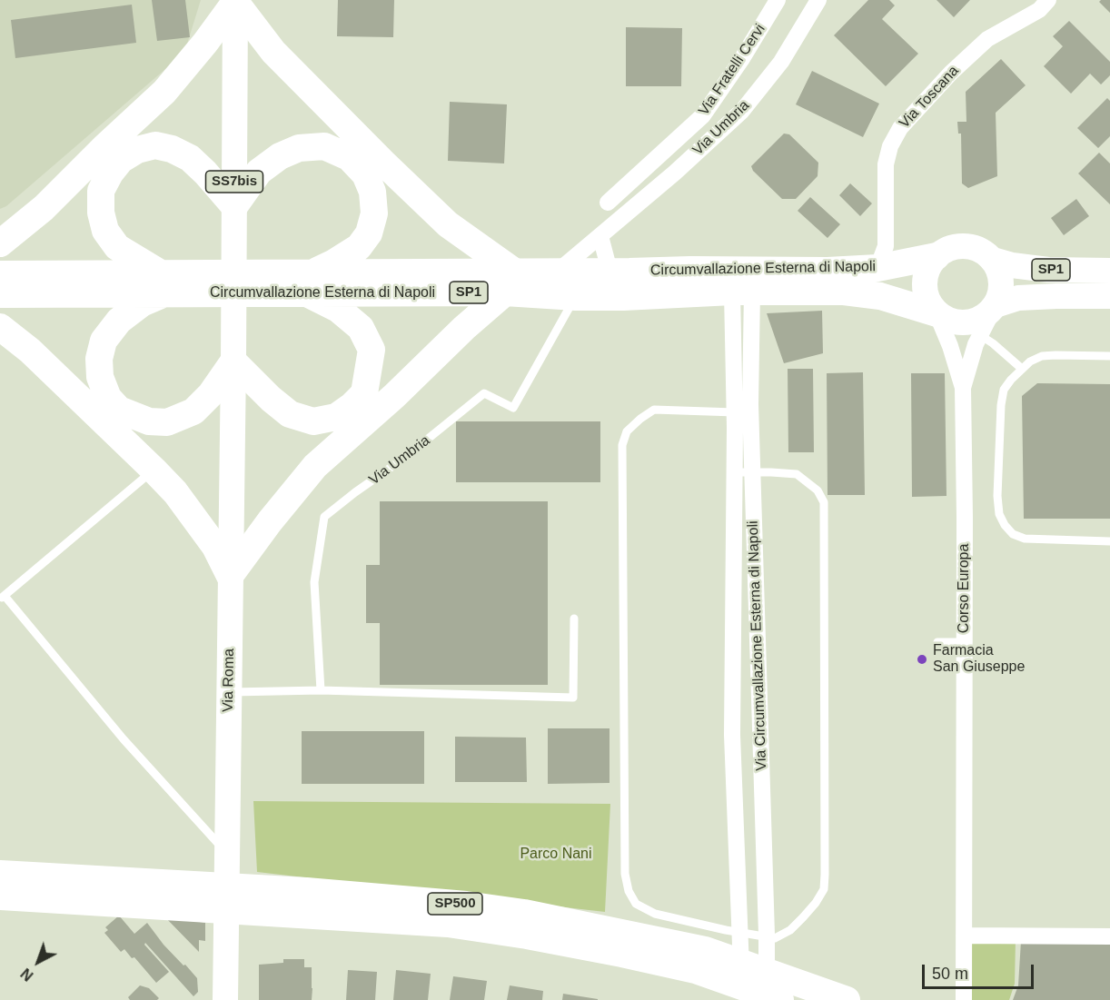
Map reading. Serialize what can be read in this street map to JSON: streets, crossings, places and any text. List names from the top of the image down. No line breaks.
{"streets":{"highway":["Circumvallazione Esterna di Napoli","SP1","SP500"],"main road":["SS7bis","Via Roma"],"street":["Via Fratelli Cervi","Via Toscana","Via Umbria","Corso Europa","Via Circumvallazione Esterna di Napoli"]},"crossings":[["Via Toscana","Circumvallazione Esterna di Napoli"],["Via Umbria","Circumvallazione Esterna di Napoli"],["SS7bis","Via Roma"],["Circumvallazione Esterna di Napoli","SP1"],["Circumvallazione Esterna di Napoli","Corso Europa"],["Circumvallazione Esterna di Napoli","Via Circumvallazione Esterna di Napoli"],["SP1","Corso Europa"]],"parks":["Parco Nani"],"places":["Farmacia San Giuseppe"],"scale_bar":"50 m","north":"bottom left"}
